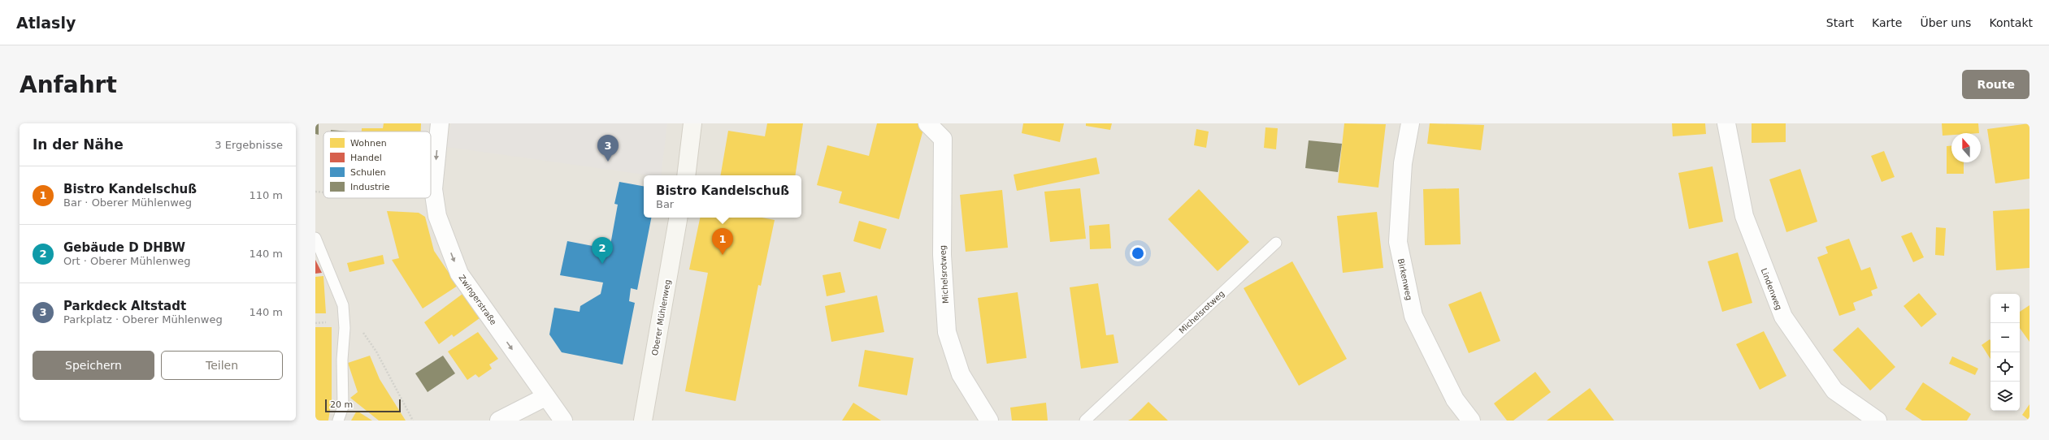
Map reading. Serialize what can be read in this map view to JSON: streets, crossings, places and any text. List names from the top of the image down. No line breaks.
{"streets":{"street":["Michelsrotweg","Birkenweg","Lindenweg","Zwingerstraße","Oberer Mühlenweg"]},"one_way":["Zwingerstraße"],"legend":["Wohnen","Handel","Schulen","Industrie"],"scale_bar":"20 m","north":"top","page":{"header":"Atlasly","nav":["Start","Karte","Über uns","Kontakt"],"buttons":["Route",["Speichern","Teilen"]],"title":"Anfahrt","heading":["In der Nähe","3 Ergebnisse"],"pins":["3","1","2"],"list":[{"mark":"1","name":"Bistro Kandelschuß","note":"Bar · Oberer Mühlenweg","value":"110 m"},{"mark":"2","name":"Gebäude D DHBW","note":"Ort · Oberer Mühlenweg","value":"140 m"},{"mark":"3","name":"Parkdeck Altstadt","note":"Parkplatz · Oberer Mühlenweg","value":"140 m"}],"popup":["Bistro Kandelschuß","Bar"],"map_buttons":["+","−"],"scale":"20 m"}}
